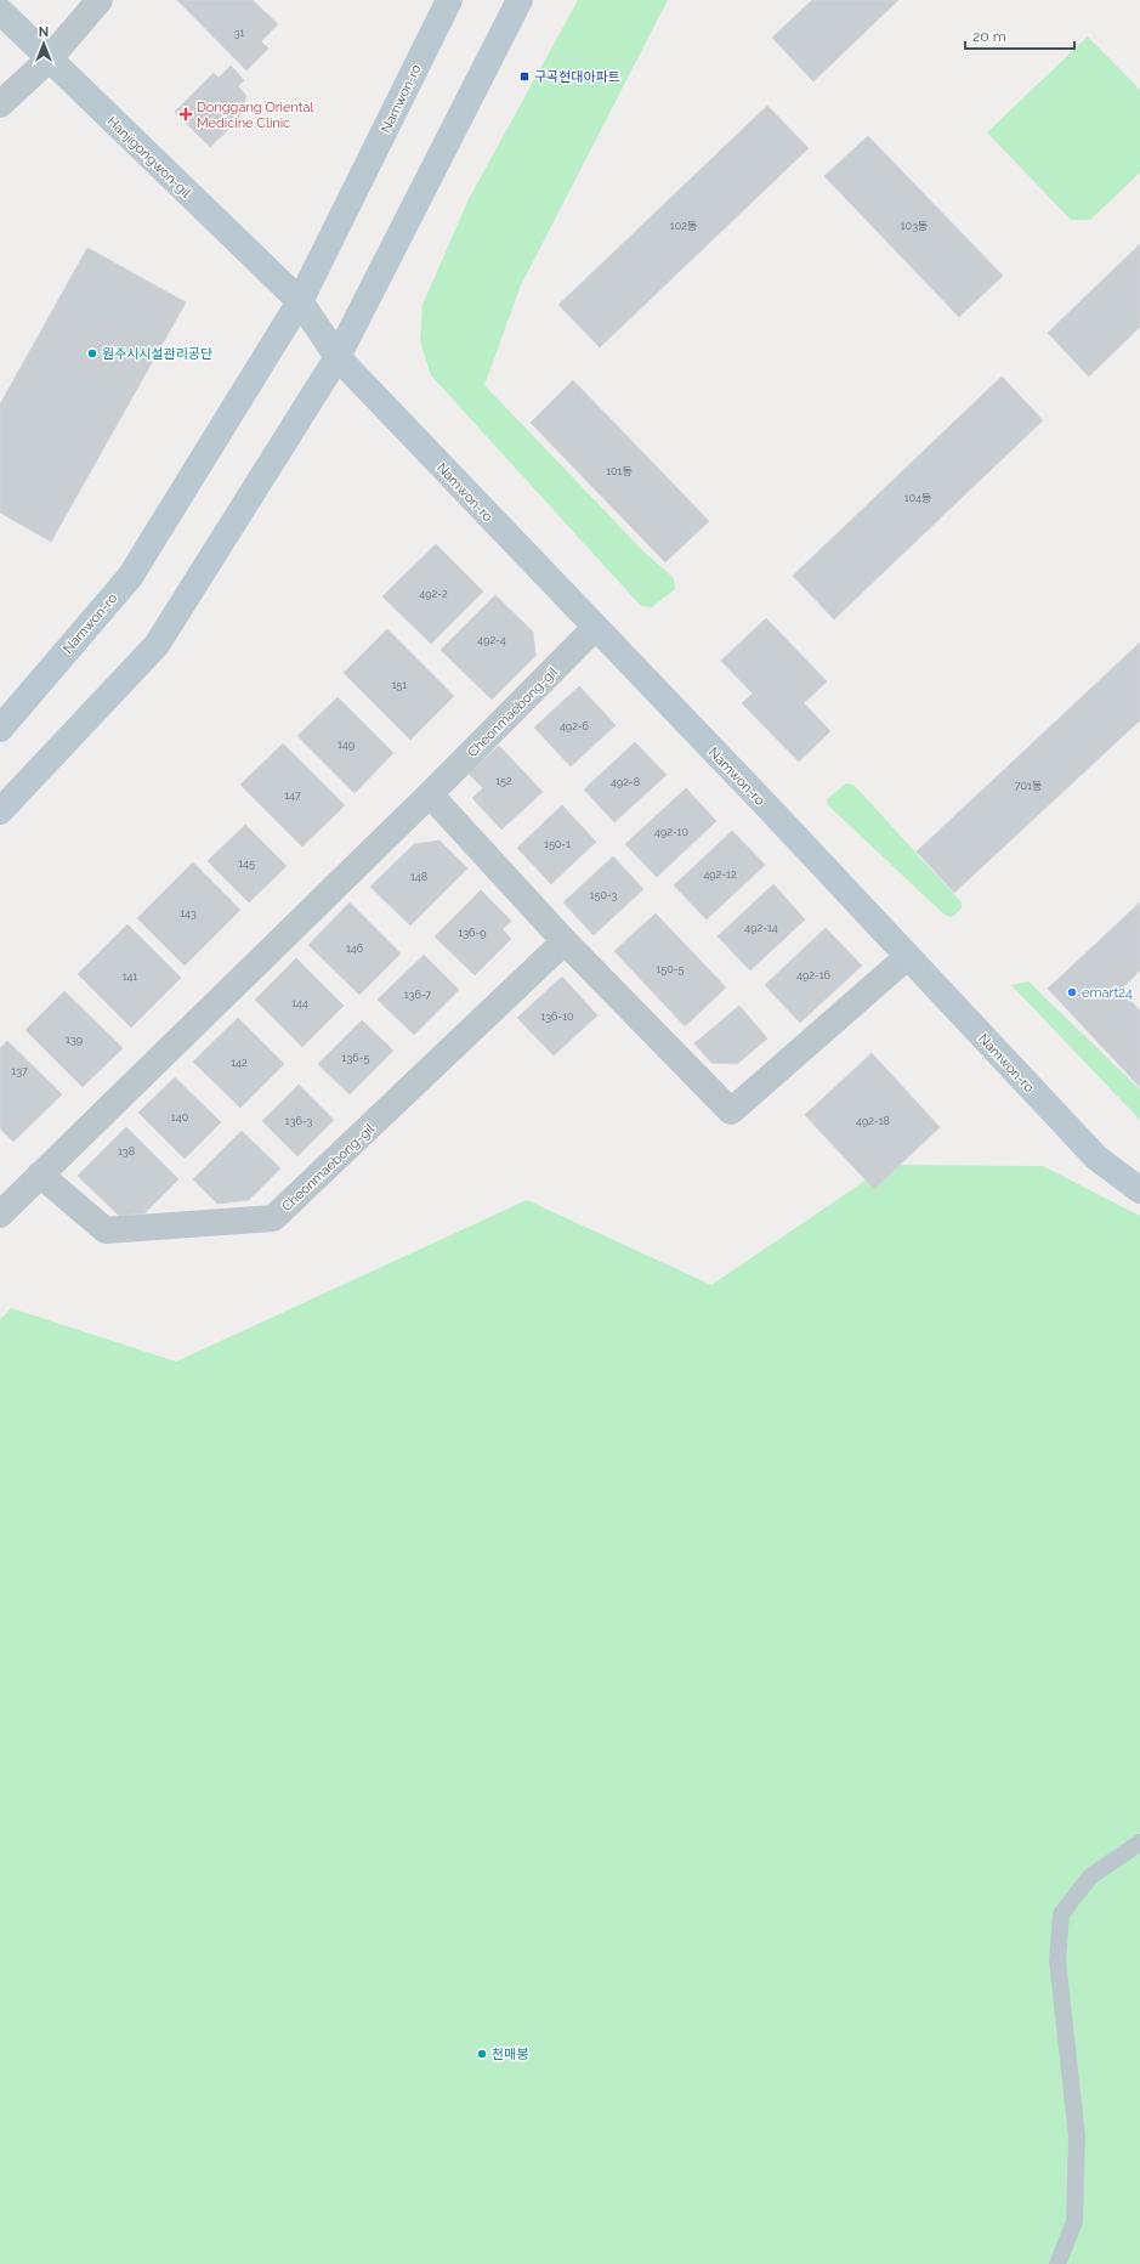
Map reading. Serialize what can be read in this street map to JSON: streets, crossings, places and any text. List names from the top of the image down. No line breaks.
{"streets":{"street":["Namwon-ro","Hanjigongwon-gil","Cheonmaebong-gil"]},"crossings":[["Namwon-ro","Hanjigongwon-gil"],["Namwon-ro","Cheonmaebong-gil"]],"places":{"transit":["구곡현대아파트"],"health":["Donggang Oriental Medicine Clinic"],"other":["원주시시설관리공단","emart24","천매봉"]},"house_numbers":["31","102동","103동","101동","104동","492-2","492-4","151","492-6","149","152","492-8","701동","147","492-10","150-1","145","492-12","148","150-3","143","492-14","136-9","146","150-5","492-16","141","136-7","144","136-10","139","136-5","142","137","140","136-3","492-18","138"],"scale_bar":"20 m","north":"top"}
